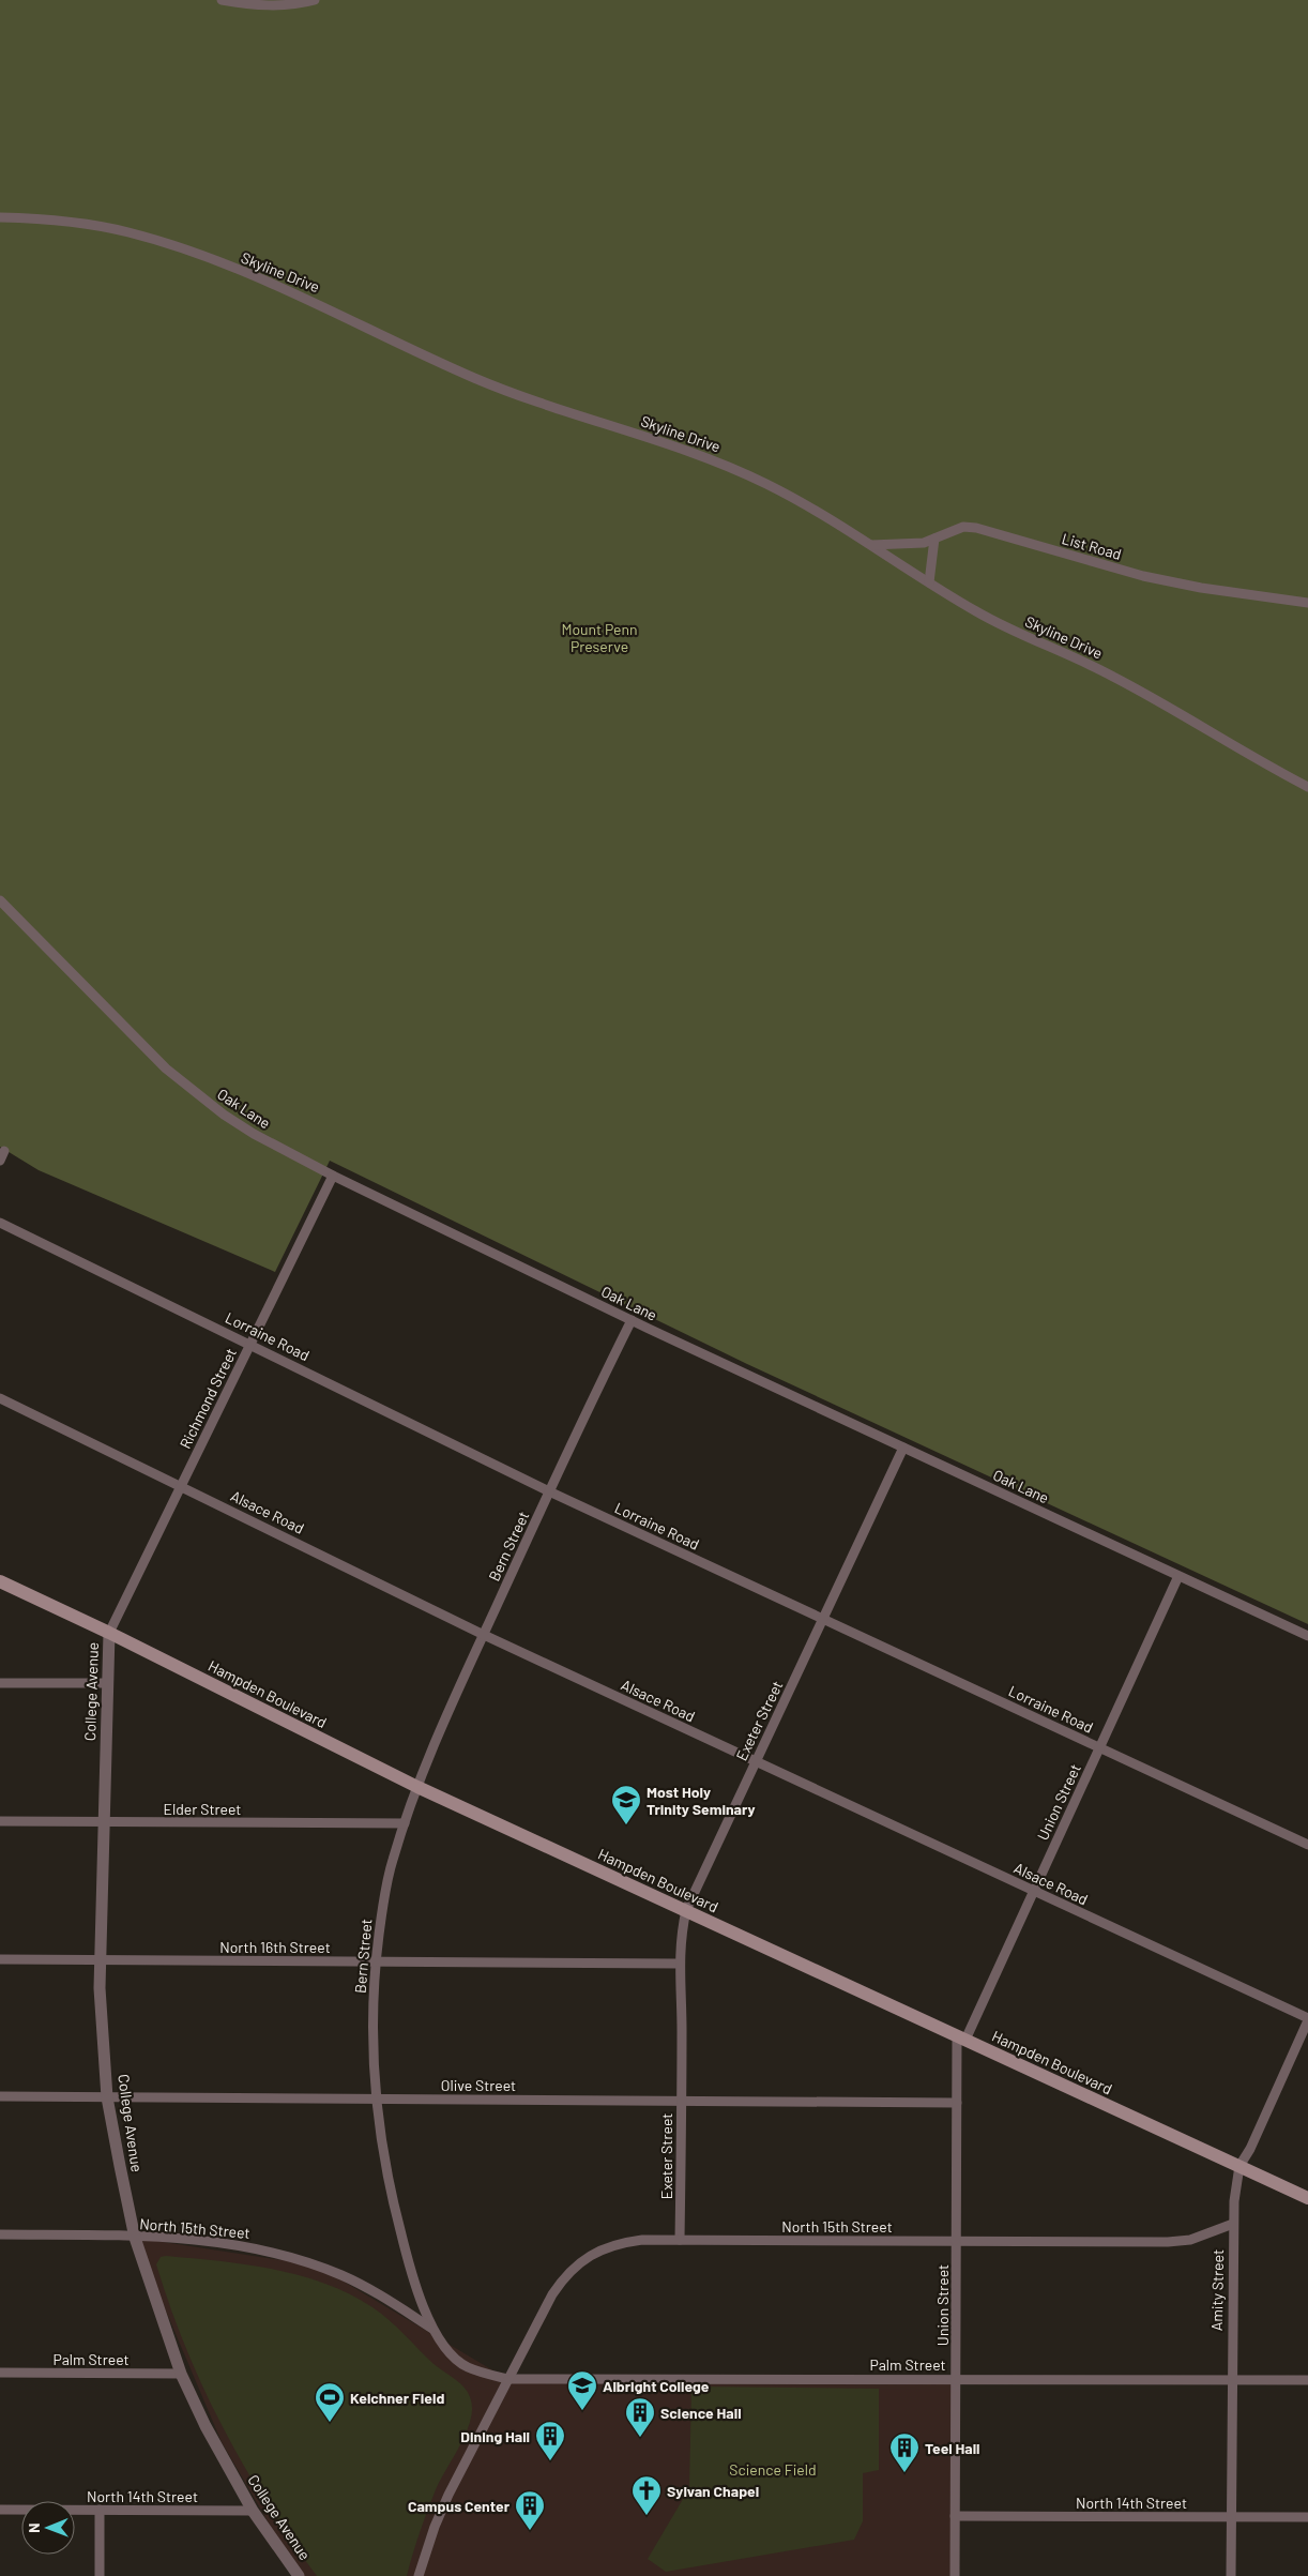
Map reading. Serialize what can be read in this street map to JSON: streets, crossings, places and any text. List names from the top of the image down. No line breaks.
{"streets":{"main road":["Hampden Boulevard"],"street":["Skyline Drive","List Road","Oak Lane","Lorraine Road","Richmond Street","Alsace Road","Bern Street","College Avenue","Exeter Street","Union Street","Elder Street","North 16th Street","Olive Street","North 15th Street","Amity Street","Palm Street","North 14th Street"]},"crossings":[["Skyline Drive","List Road"],["Oak Lane","Richmond Street"],["Oak Lane","Bern Street"],["Oak Lane","Exeter Street"],["Oak Lane","Union Street"],["Lorraine Road","Richmond Street"],["Lorraine Road","Bern Street"],["Lorraine Road","Exeter Street"],["Lorraine Road","Union Street"],["Richmond Street","Alsace Road"],["Richmond Street","College Avenue"],["Richmond Street","Hampden Boulevard"],["Alsace Road","Bern Street"],["Alsace Road","Exeter Street"],["Alsace Road","Union Street"],["Alsace Road","Amity Street"],["Bern Street","Hampden Boulevard"],["Bern Street","Elder Street"],["Bern Street","North 16th Street"],["Bern Street","Olive Street"],["Bern Street","North 15th Street"],["Bern Street","Palm Street"],["College Avenue","Hampden Boulevard"],["College Avenue","Elder Street"],["College Avenue","North 16th Street"],["College Avenue","Olive Street"],["College Avenue","North 15th Street"],["College Avenue","Palm Street"],["College Avenue","North 14th Street"],["Hampden Boulevard","Exeter Street"],["Hampden Boulevard","Union Street"],["Hampden Boulevard","Amity Street"],["Exeter Street","North 16th Street"],["Exeter Street","Olive Street"],["Exeter Street","North 15th Street"],["Union Street","Olive Street"],["Union Street","North 15th Street"],["Union Street","Palm Street"],["Union Street","North 14th Street"],["North 15th Street","Amity Street"],["North 15th Street","Palm Street"],["Amity Street","Palm Street"],["Amity Street","North 14th Street"]],"parks":["Mount Penn Preserve","Science Field"],"places":{"school or university":["Most Holy Trinity Seminary","Albright College"],"sports":["Kelchner Field"],"building":["Science Hall","Dining Hall","Teel Hall","Campus Center"],"church":["Sylvan Chapel"]},"north":"left"}
